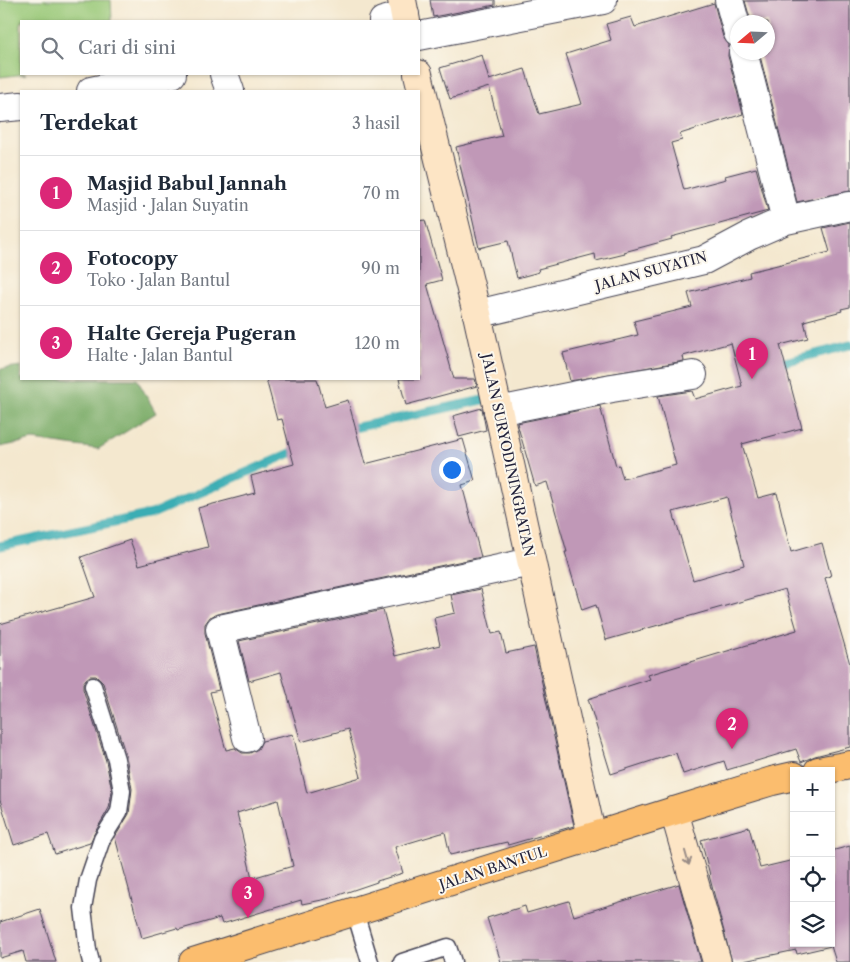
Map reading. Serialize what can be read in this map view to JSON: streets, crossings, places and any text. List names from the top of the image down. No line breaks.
{"streets":{"main road":["JALAN BANTUL"],"street":["JALAN SUYATIN","JALAN SURYODININGRATAN"]},"crossings":[["JALAN SUYATIN","JALAN SURYODININGRATAN"],["JALAN SURYODININGRATAN","JALAN BANTUL"]],"north":"left","page":{"search":"Cari di sini","heading":["Terdekat","3 hasil"],"list":[{"mark":"1","name":"Masjid Babul Jannah","note":"Masjid · Jalan Suyatin","value":"70 m"},{"mark":"2","name":"Fotocopy","note":"Toko · Jalan Bantul","value":"90 m"},{"mark":"3","name":"Halte Gereja Pugeran","note":"Halte · Jalan Bantul","value":"120 m"}],"pins":["1","2","3"],"map_buttons":["+","−"]}}
